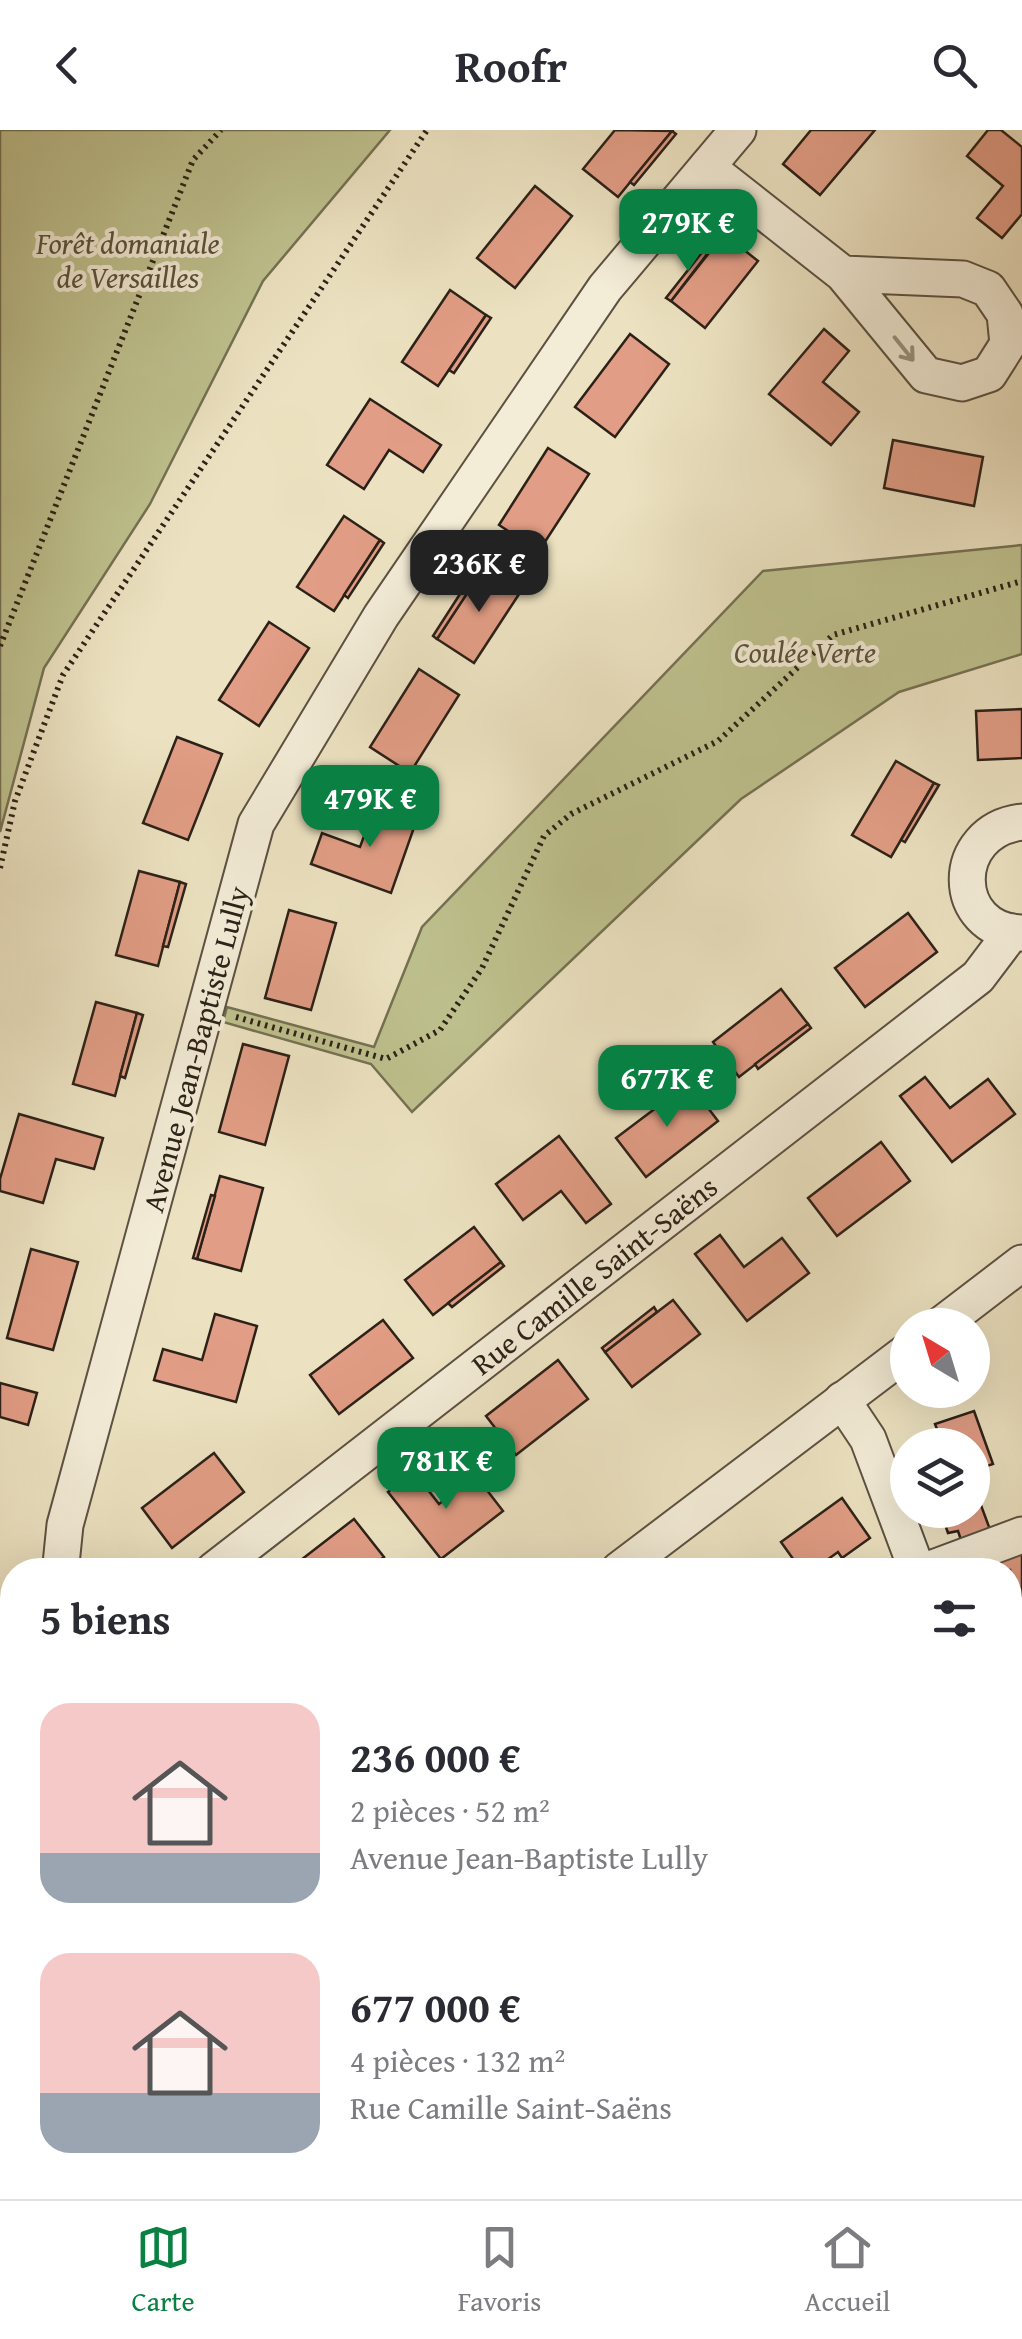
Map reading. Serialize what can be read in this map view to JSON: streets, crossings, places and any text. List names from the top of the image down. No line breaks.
{"streets":{"street":["Avenue Jean-Baptiste Lully","Rue Camille Saint-Saëns"]},"parks":["Forêt domaniale de Versailles","Coulée Verte"],"north":"top left","page":{"header":"Roofr","price":["279K €","236K €","479K €","677K €","781K €"],"heading":"5 biens","list":[{"name":"236 000 €","note":"2 pièces · 52 m² · Avenue Jean-Baptiste Lully"},{"name":"677 000 €","note":"4 pièces · 132 m² · Rue Camille Saint-Saëns"}],"tabs":["Carte","Favoris","Accueil"]}}
